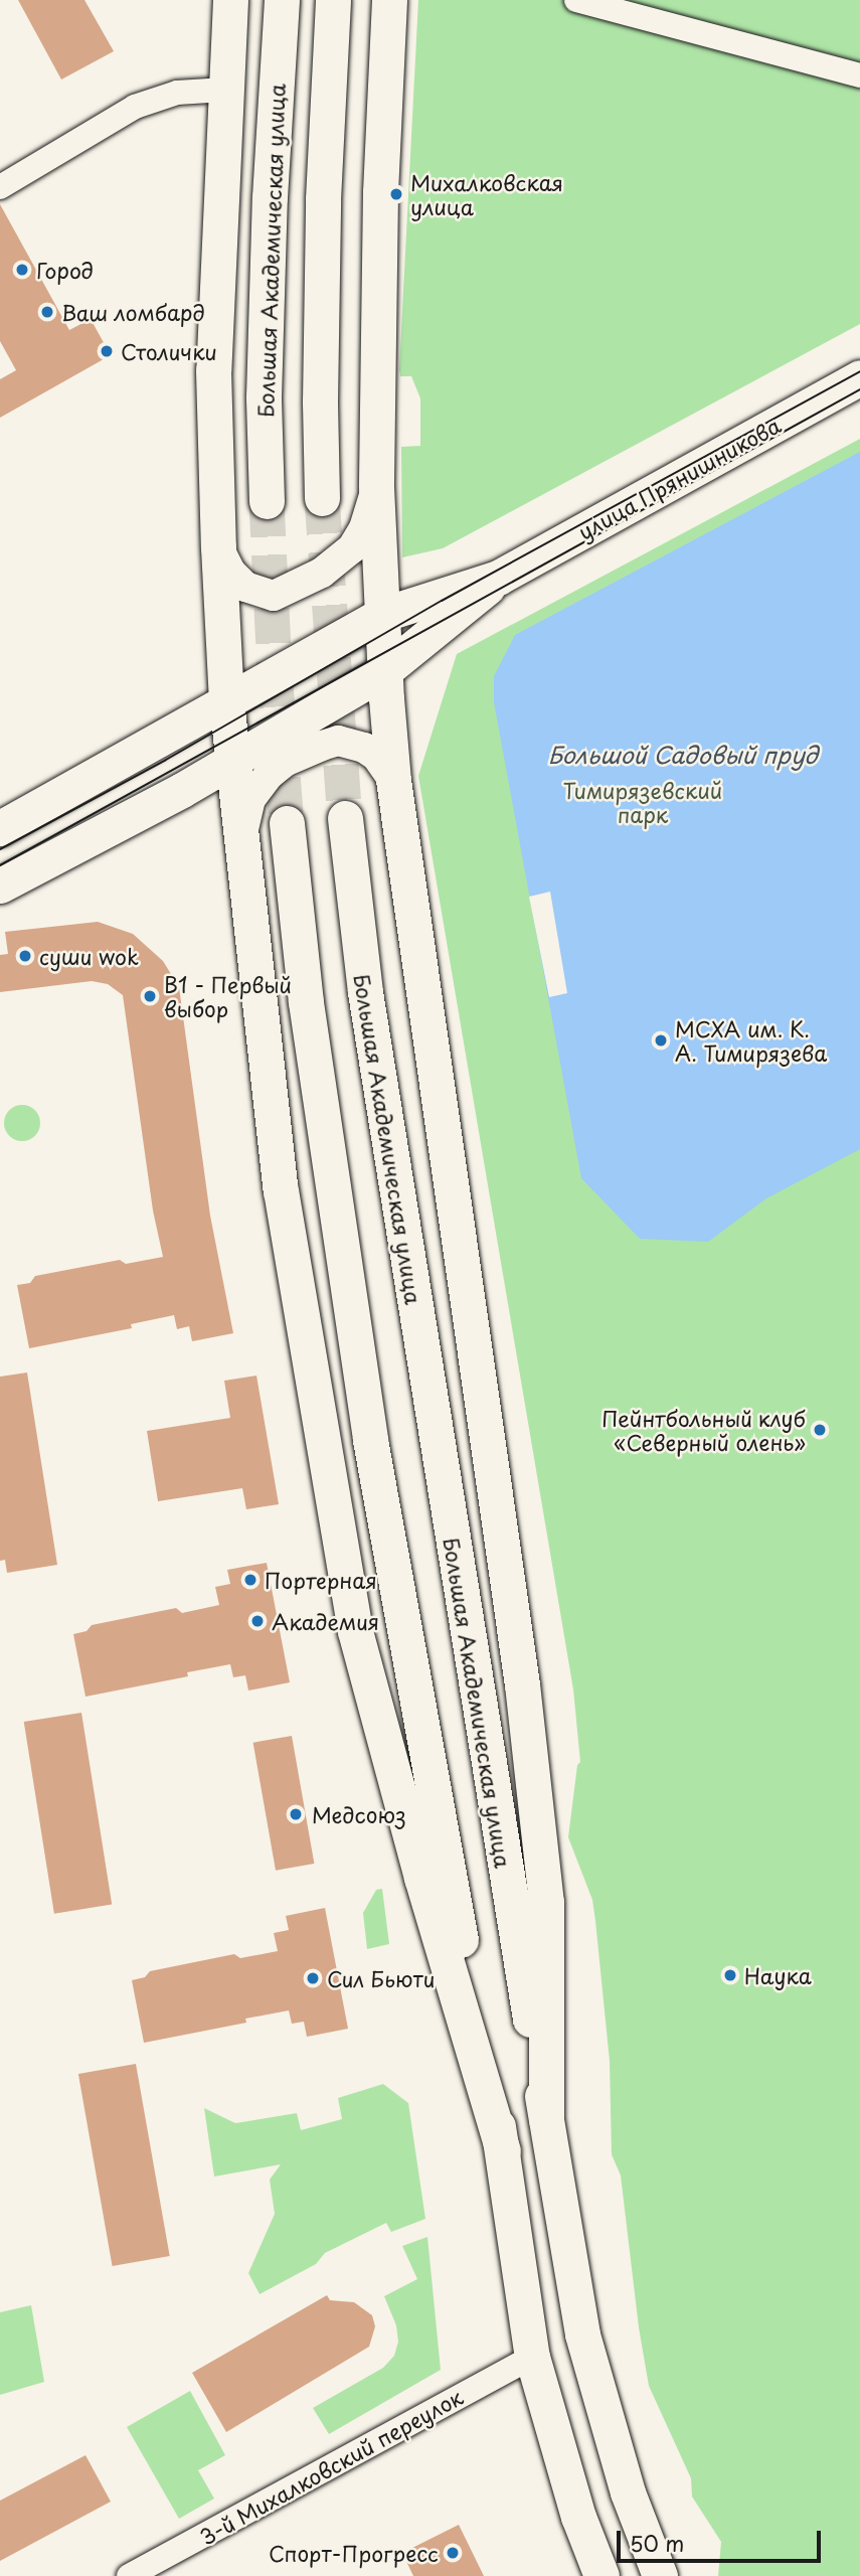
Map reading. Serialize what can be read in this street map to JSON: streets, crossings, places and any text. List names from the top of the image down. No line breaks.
{"streets":{"main road":["Большая Академическая улица","улица Прянишникова"],"street":["3-й Михалковский переулок"]},"water":["Большой Садовый пруд"],"parks":["Тимирязевский парк"],"places":["Михалковская улица","Город","Ваш ломбард","Столички","суши wok","В1 - Первый выбор","МСХА им. К. А. Тимирязева","Пейнтбольный клуб «Северный олень»","Портерная","Академия","Медсоюз","Наука","Сил Бьюти","Спорт-Прогресс"],"scale_bar":"50 m"}
